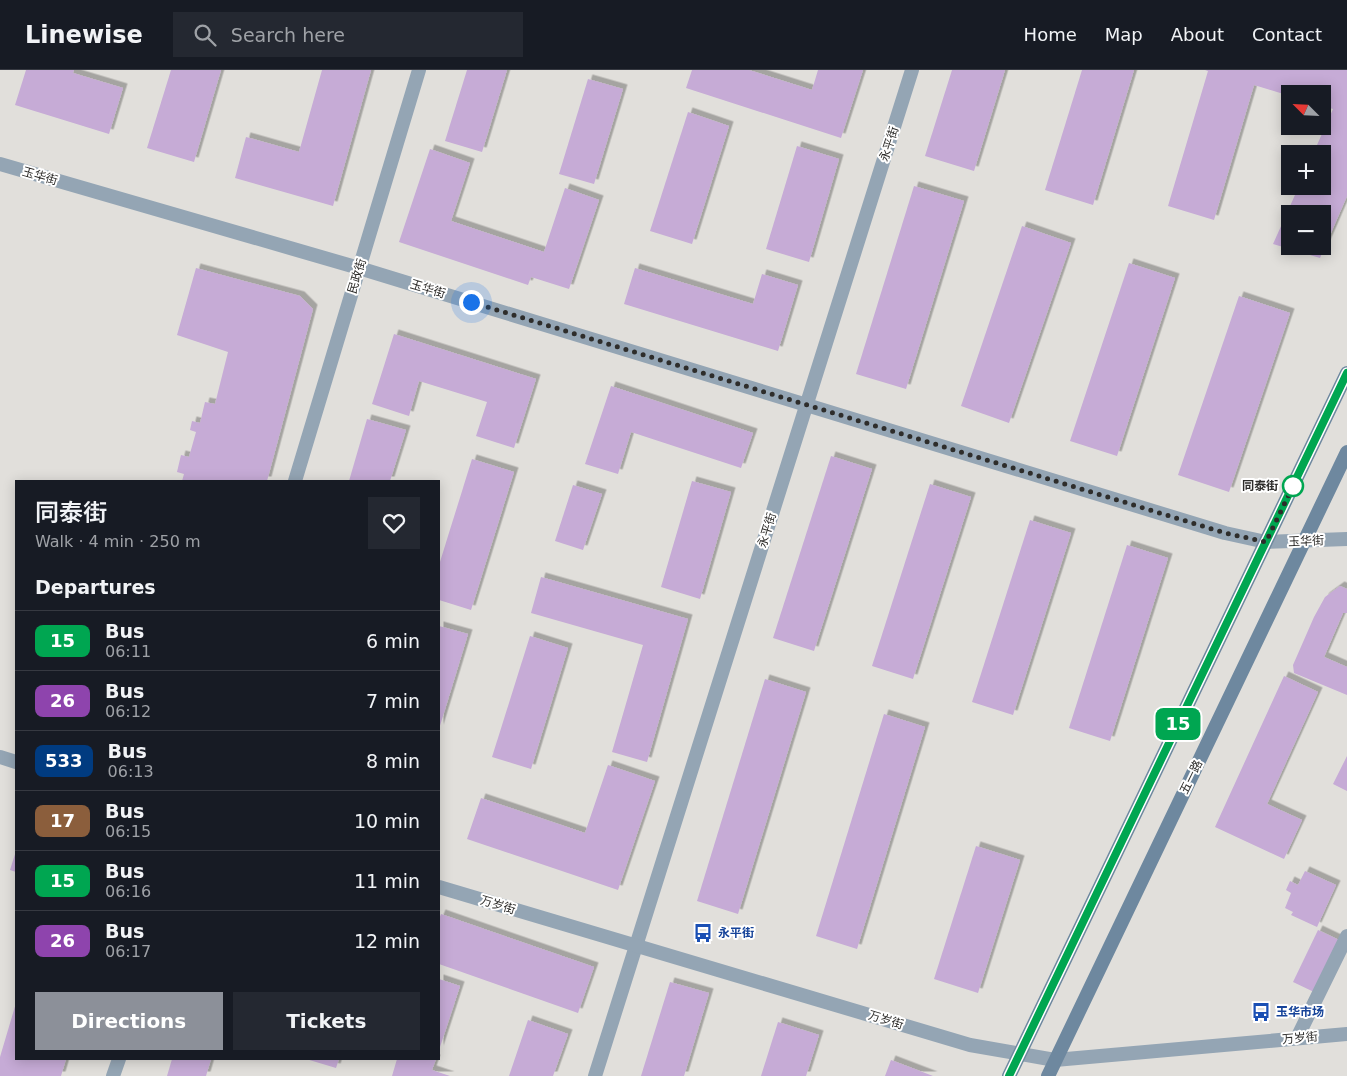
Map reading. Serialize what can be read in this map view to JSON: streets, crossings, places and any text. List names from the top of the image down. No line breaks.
{"streets":{"main road":["五一路"],"street":["永平街","玉华街","民政街","万岁街"]},"crossings":[["永平街","玉华街"],["永平街","万岁街"],["玉华街","民政街"],["玉华街","五一路"],["五一路","万岁街"]],"places":{"other":["同泰街"],"bus stop":["永平街","玉华市场"]},"lines":["bus line 15"],"north":"top left","page":{"header":"Linewise","search":"Search here","nav":["Home","Map","About","Contact"],"on_map":"15","map_buttons":["+","−"],"heading":[["同泰街","Walk · 4 min · 250 m"],"Departures"],"list":[{"mark":"15","name":"Bus","note":"06:11","value":"6 min"},{"mark":"26","name":"Bus","note":"06:12","value":"7 min"},{"mark":"533","name":"Bus","note":"06:13","value":"8 min"},{"mark":"17","name":"Bus","note":"06:15","value":"10 min"},{"mark":"15","name":"Bus","note":"06:16","value":"11 min"},{"mark":"26","name":"Bus","note":"06:17","value":"12 min"}],"buttons":["Directions","Tickets"]}}
